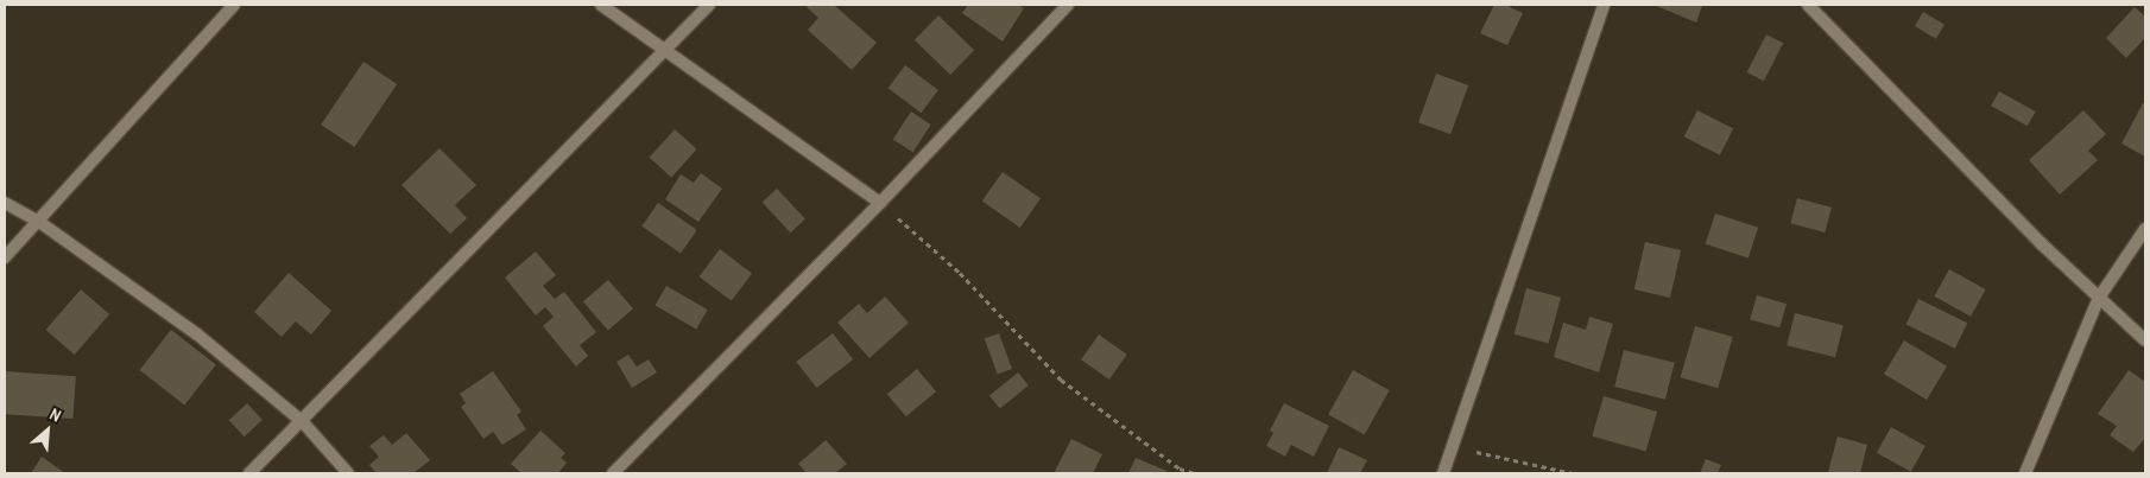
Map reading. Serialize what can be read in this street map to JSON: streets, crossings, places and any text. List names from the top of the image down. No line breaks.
{"north":"top right"}
